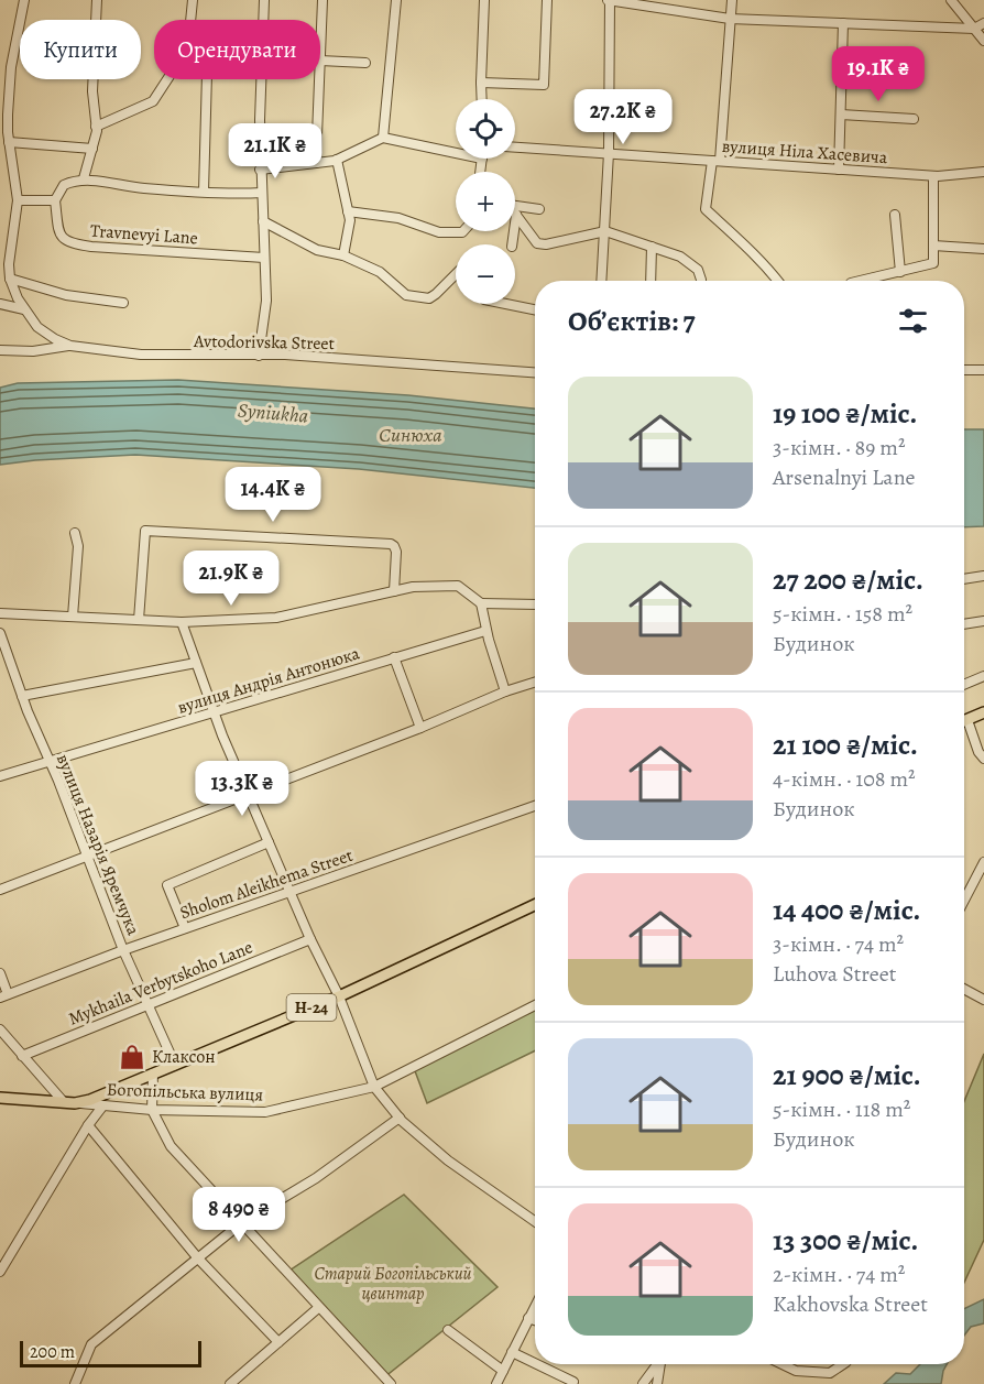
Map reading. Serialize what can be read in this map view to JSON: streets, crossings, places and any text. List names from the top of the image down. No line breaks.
{"streets":{"main road":["Н-24","Богопільська вулиця"],"street":["вулиця Ніла Хасевича","Travnevyi Lane","Avtodorivska Street","вулиця Андрія Антонюка","вулиця Назарія Яремчука","Sholom Aleikhema Street","Mykhaila Verbytskoho Lane"]},"crossings":[["вулиця Андрія Антонюка","вулиця Назарія Яремчука"],["вулиця Назарія Яремчука","Sholom Aleikhema Street"],["вулиця Назарія Яремчука","Mykhaila Verbytskoho Lane"],["вулиця Назарія Яремчука","Н-24"],["Н-24","Богопільська вулиця"]],"water":["Syniukha","Синюха"],"parks":["Старий Богопільський цвинтар"],"places":{"shop":["Клаксон"]},"scale_bar":"200 m","page":{"chip":["Купити","Орендувати"],"price":["19.1K ₴","27.2K ₴","21.1K ₴","14.4K ₴","21.9K ₴","13.3K ₴","8 490 ₴"],"map_buttons":["+","−"],"heading":"Об’єктів: 7","list":[{"name":"19 100 ₴/міс.","note":"3-кімн. · 89 m² · Arsenalnyi Lane"},{"name":"27 200 ₴/міс.","note":"5-кімн. · 158 m² · Будинок"},{"name":"21 100 ₴/міс.","note":"4-кімн. · 108 m² · Будинок"},{"name":"14 400 ₴/міс.","note":"3-кімн. · 74 m² · Luhova Street"},{"name":"21 900 ₴/міс.","note":"5-кімн. · 118 m² · Будинок"},{"name":"13 300 ₴/міс.","note":"2-кімн. · 74 m² · Kakhovska Street"}],"scale":"200 m"}}
